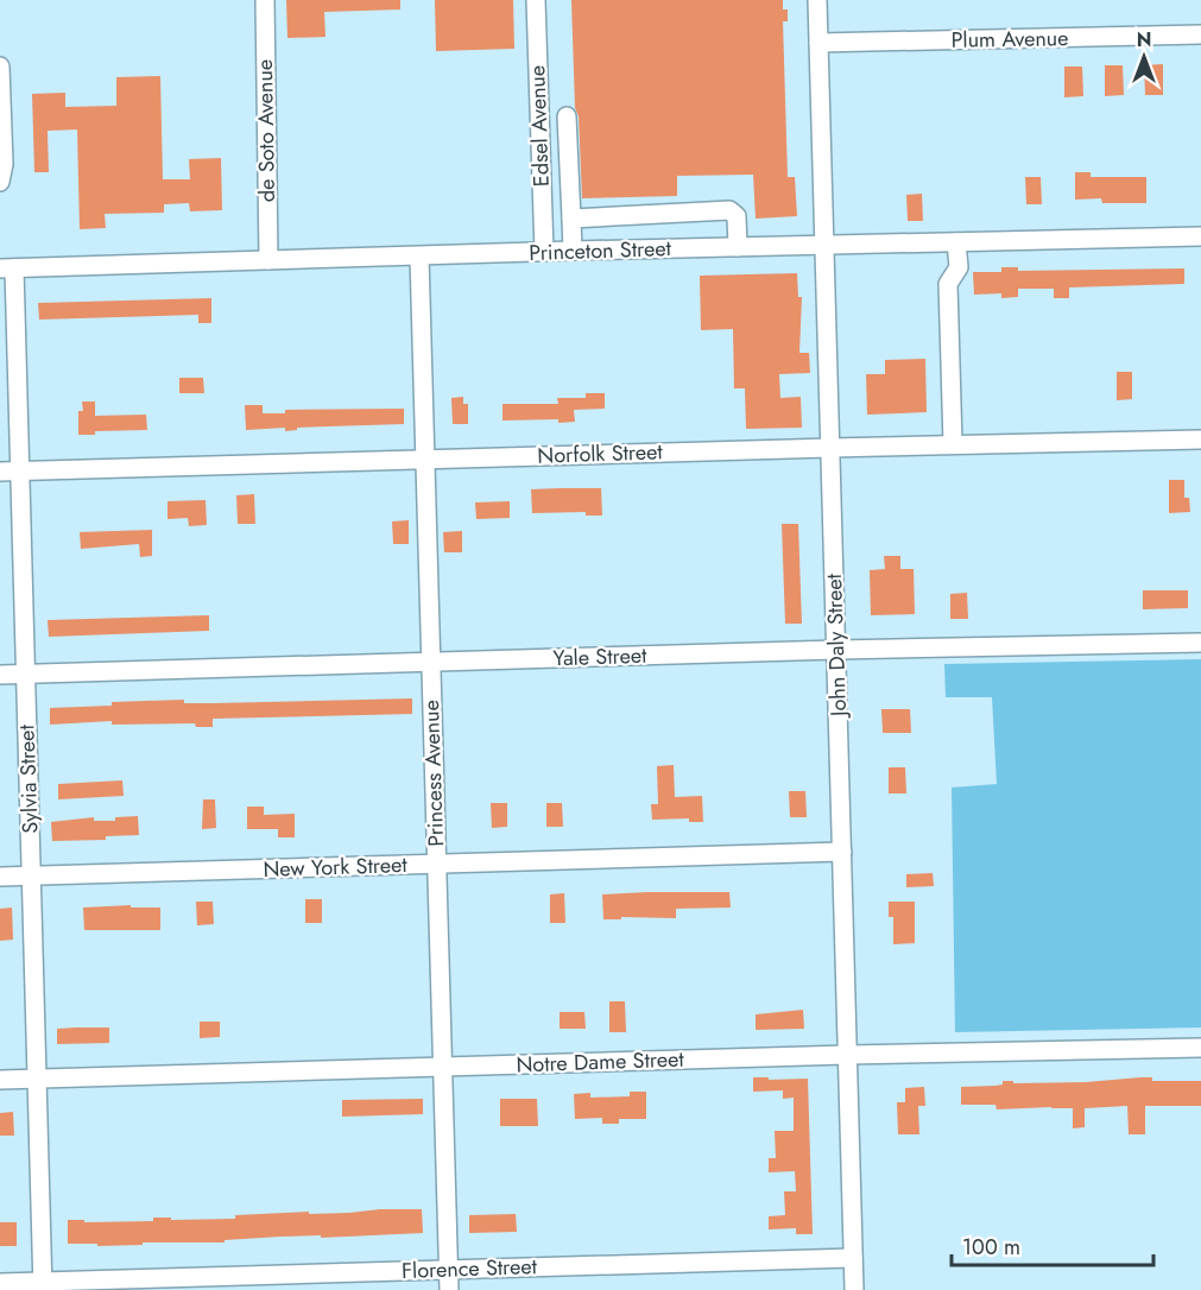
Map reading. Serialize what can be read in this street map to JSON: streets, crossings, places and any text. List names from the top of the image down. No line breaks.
{"streets":{"street":["Plum Avenue","Edsel Avenue","de Soto Avenue","Princeton Street","Norfolk Street","John Daly Street","Yale Street","Princess Avenue","Sylvia Street","New York Street","Notre Dame Street","Florence Street"]},"crossings":[["Plum Avenue","John Daly Street"],["Edsel Avenue","Princeton Street"],["de Soto Avenue","Princeton Street"],["Princeton Street","John Daly Street"],["Princeton Street","Princess Avenue"],["Princeton Street","Sylvia Street"],["Norfolk Street","John Daly Street"],["Norfolk Street","Princess Avenue"],["Norfolk Street","Sylvia Street"],["John Daly Street","Yale Street"],["John Daly Street","New York Street"],["John Daly Street","Notre Dame Street"],["John Daly Street","Florence Street"],["Yale Street","Princess Avenue"],["Yale Street","Sylvia Street"],["Princess Avenue","New York Street"],["Princess Avenue","Notre Dame Street"],["Princess Avenue","Florence Street"],["Sylvia Street","New York Street"],["Sylvia Street","Notre Dame Street"],["Sylvia Street","Florence Street"]],"scale_bar":"100 m","north":"top"}
